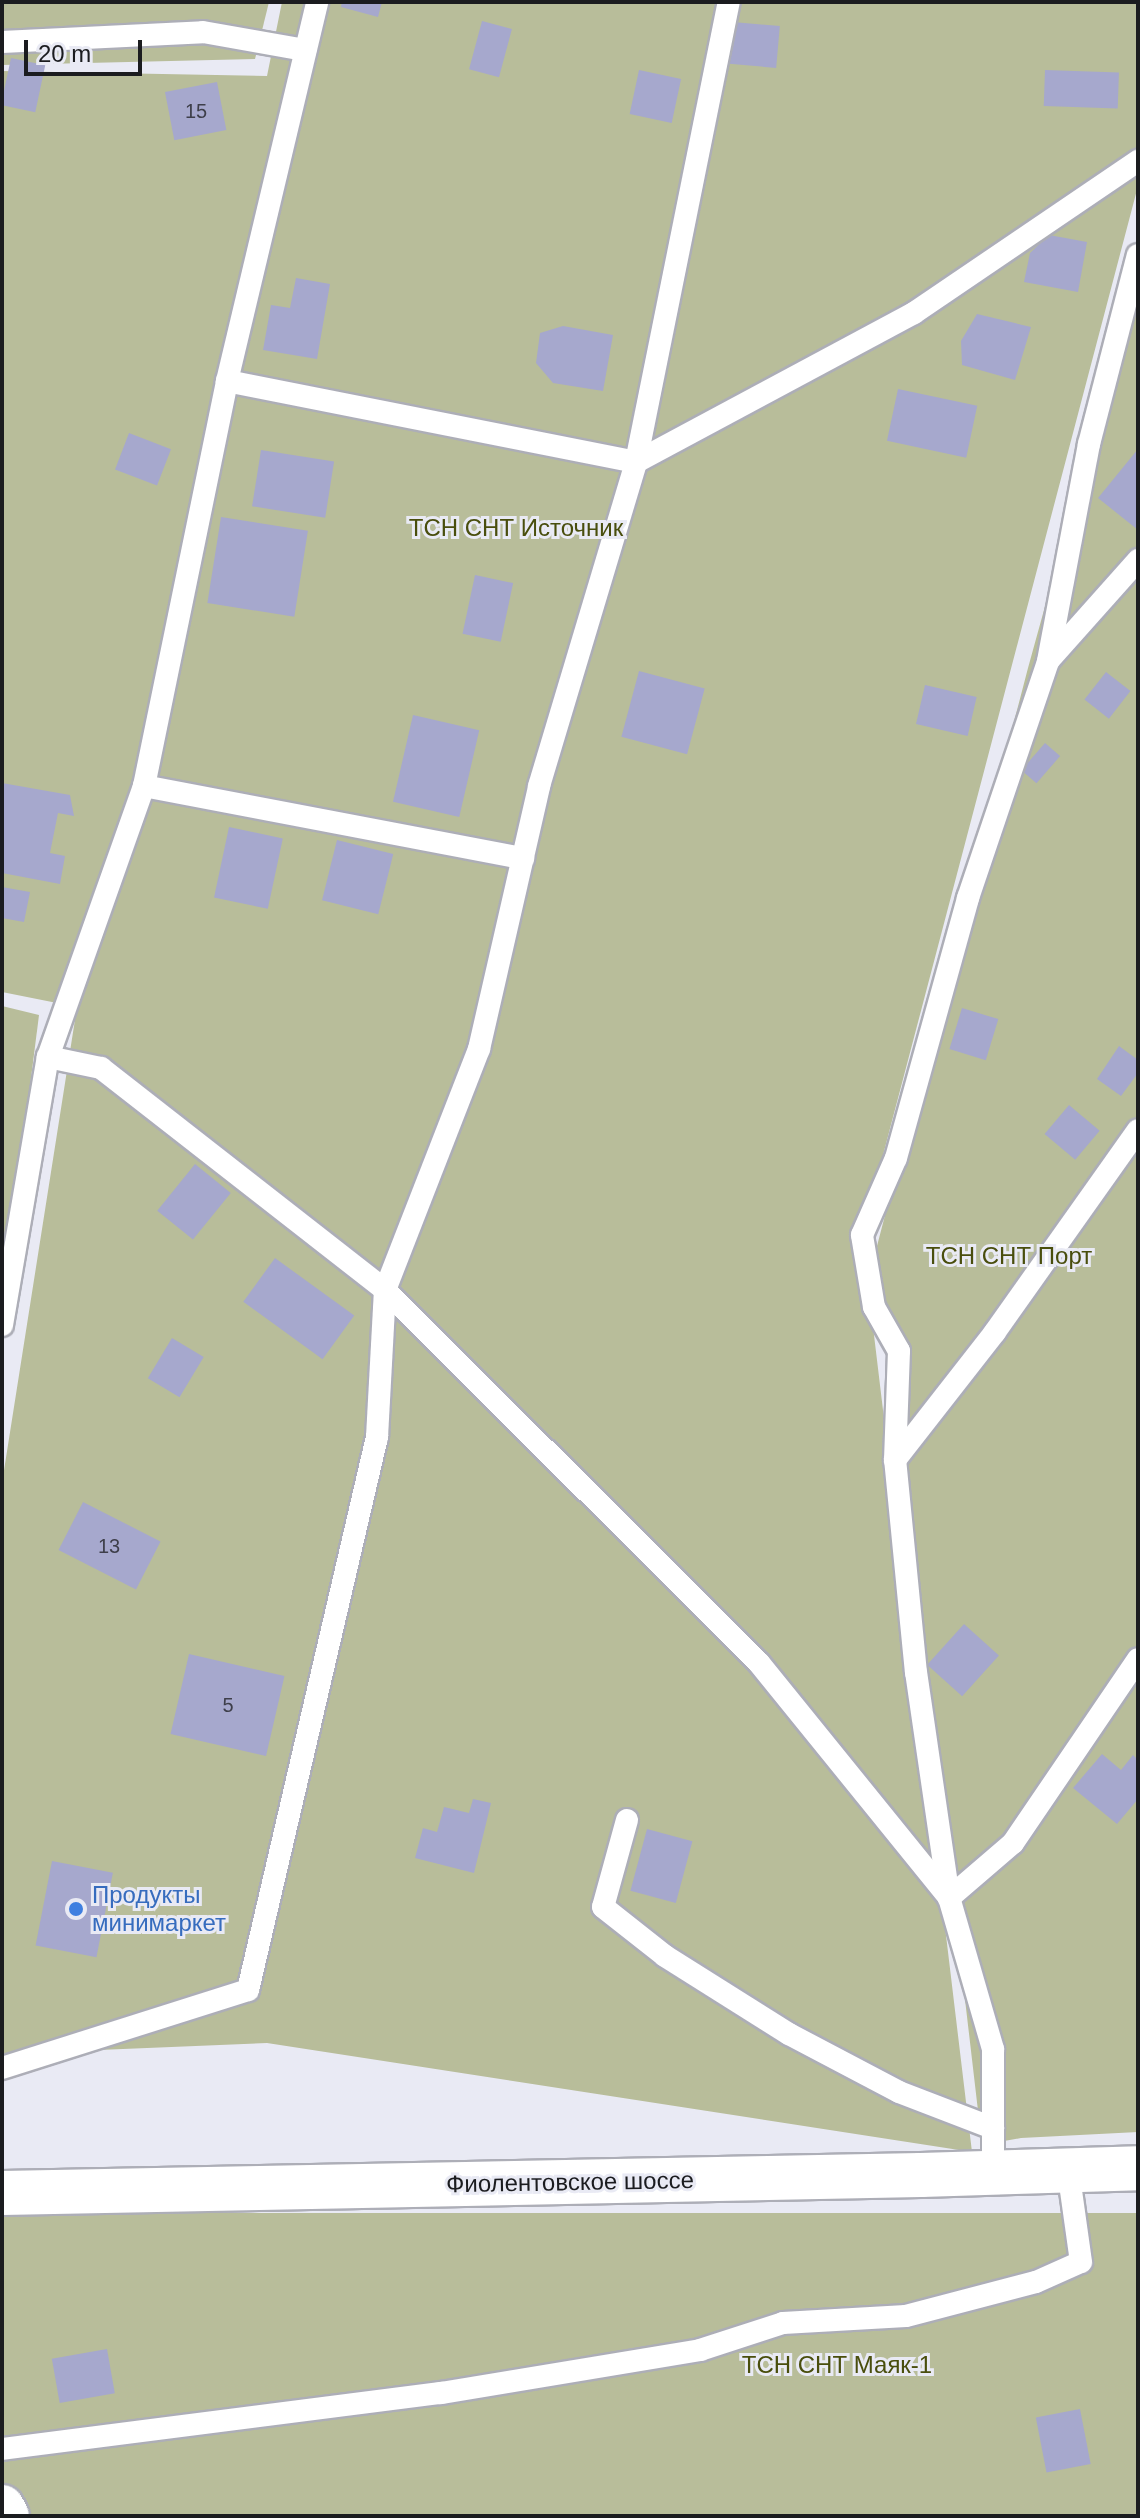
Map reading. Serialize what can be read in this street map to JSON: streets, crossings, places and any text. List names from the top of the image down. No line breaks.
{"streets":{"main road":["Фиолентовское шоссе"]},"parks":["ТСН СНТ Источник","ТСН СНТ Порт","ТСН СНТ Маяк-1"],"places":["Продукты минимаркет"],"house_numbers":["15","13","5"],"scale_bar":"20 m"}
